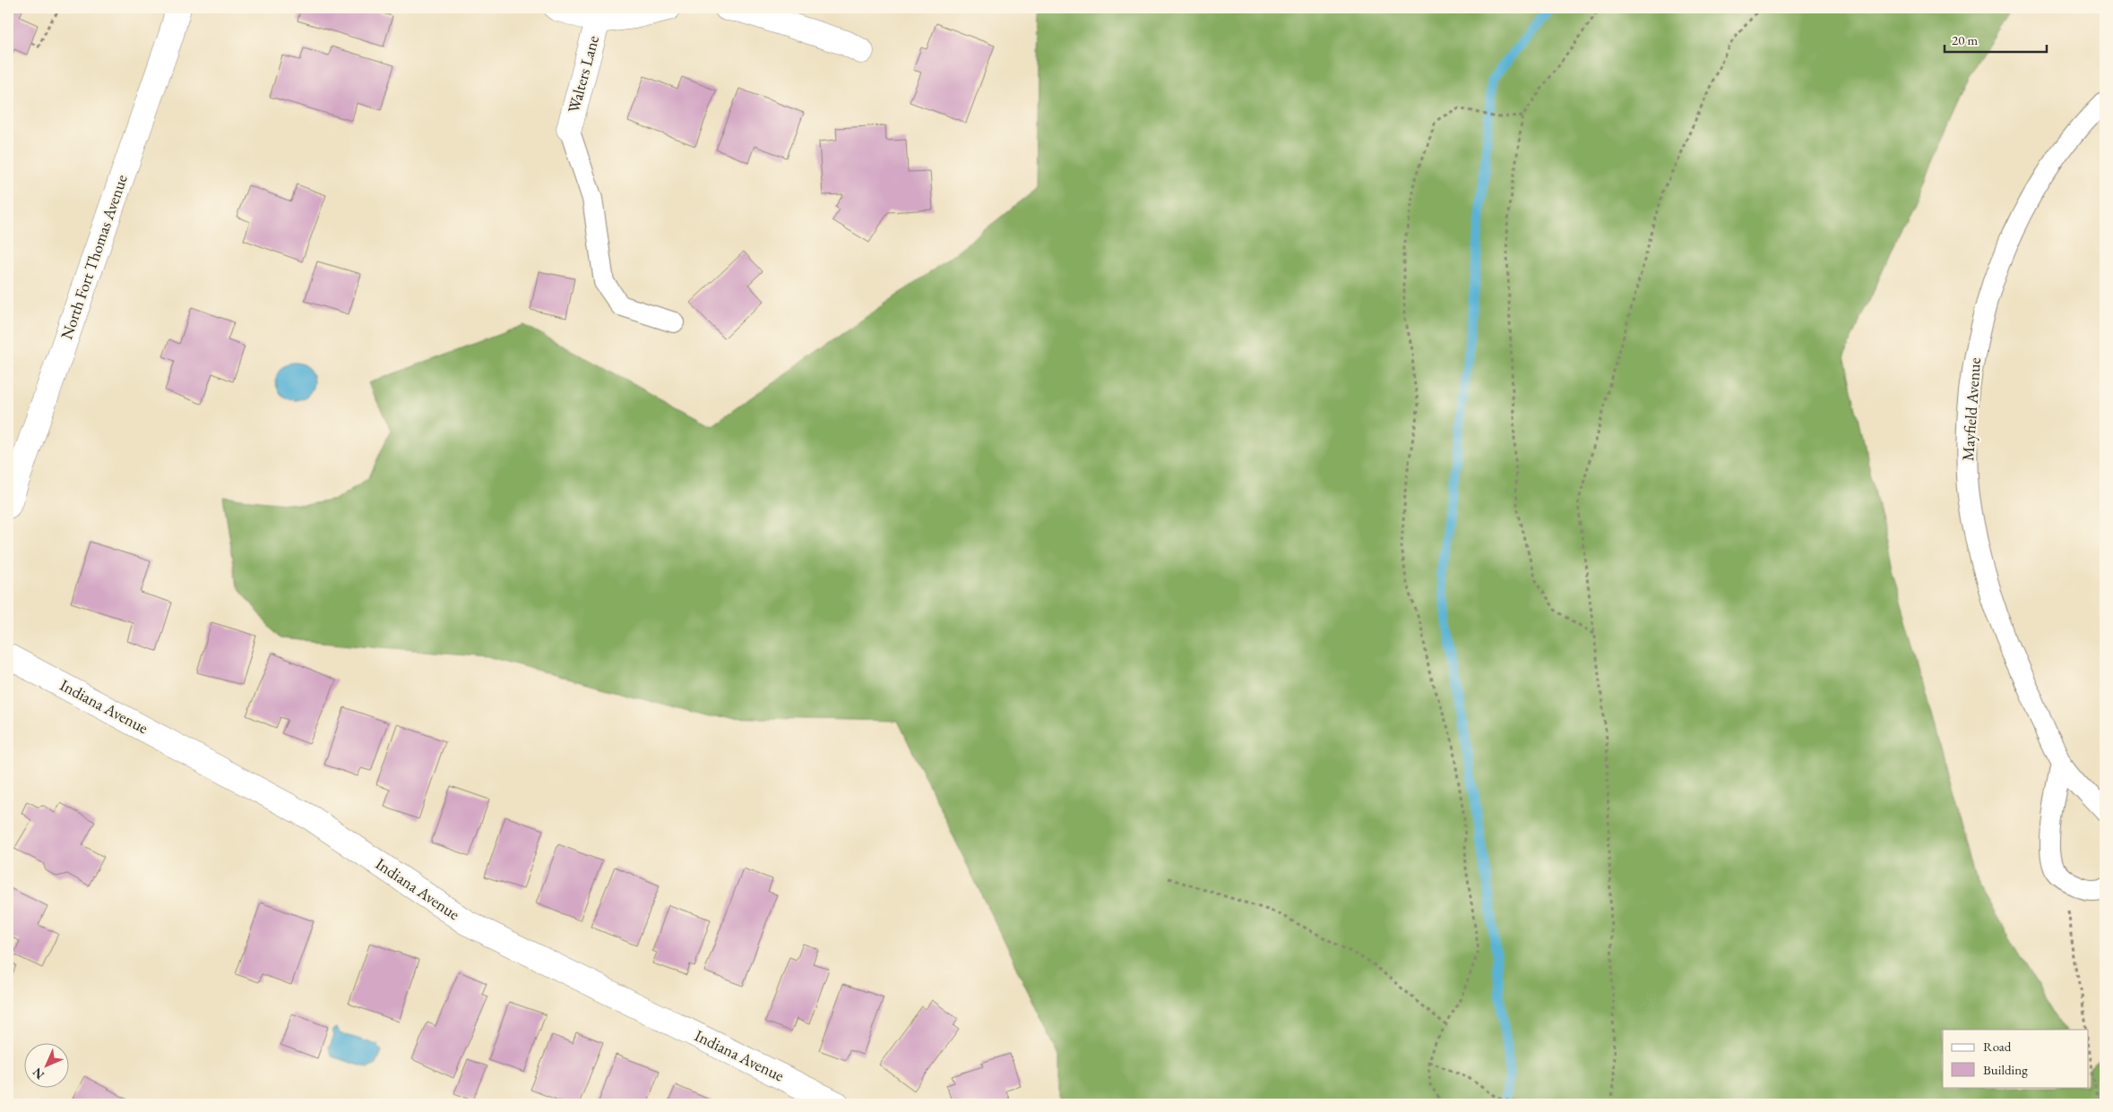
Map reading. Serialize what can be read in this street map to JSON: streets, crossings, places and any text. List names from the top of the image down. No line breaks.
{"streets":{"street":["Walters Lane","North Fort Thomas Avenue","Indiana Avenue"],"lane":["Mayfield Avenue"]},"legend":["Road","Building"],"scale_bar":"20 m","north":"bottom left"}
